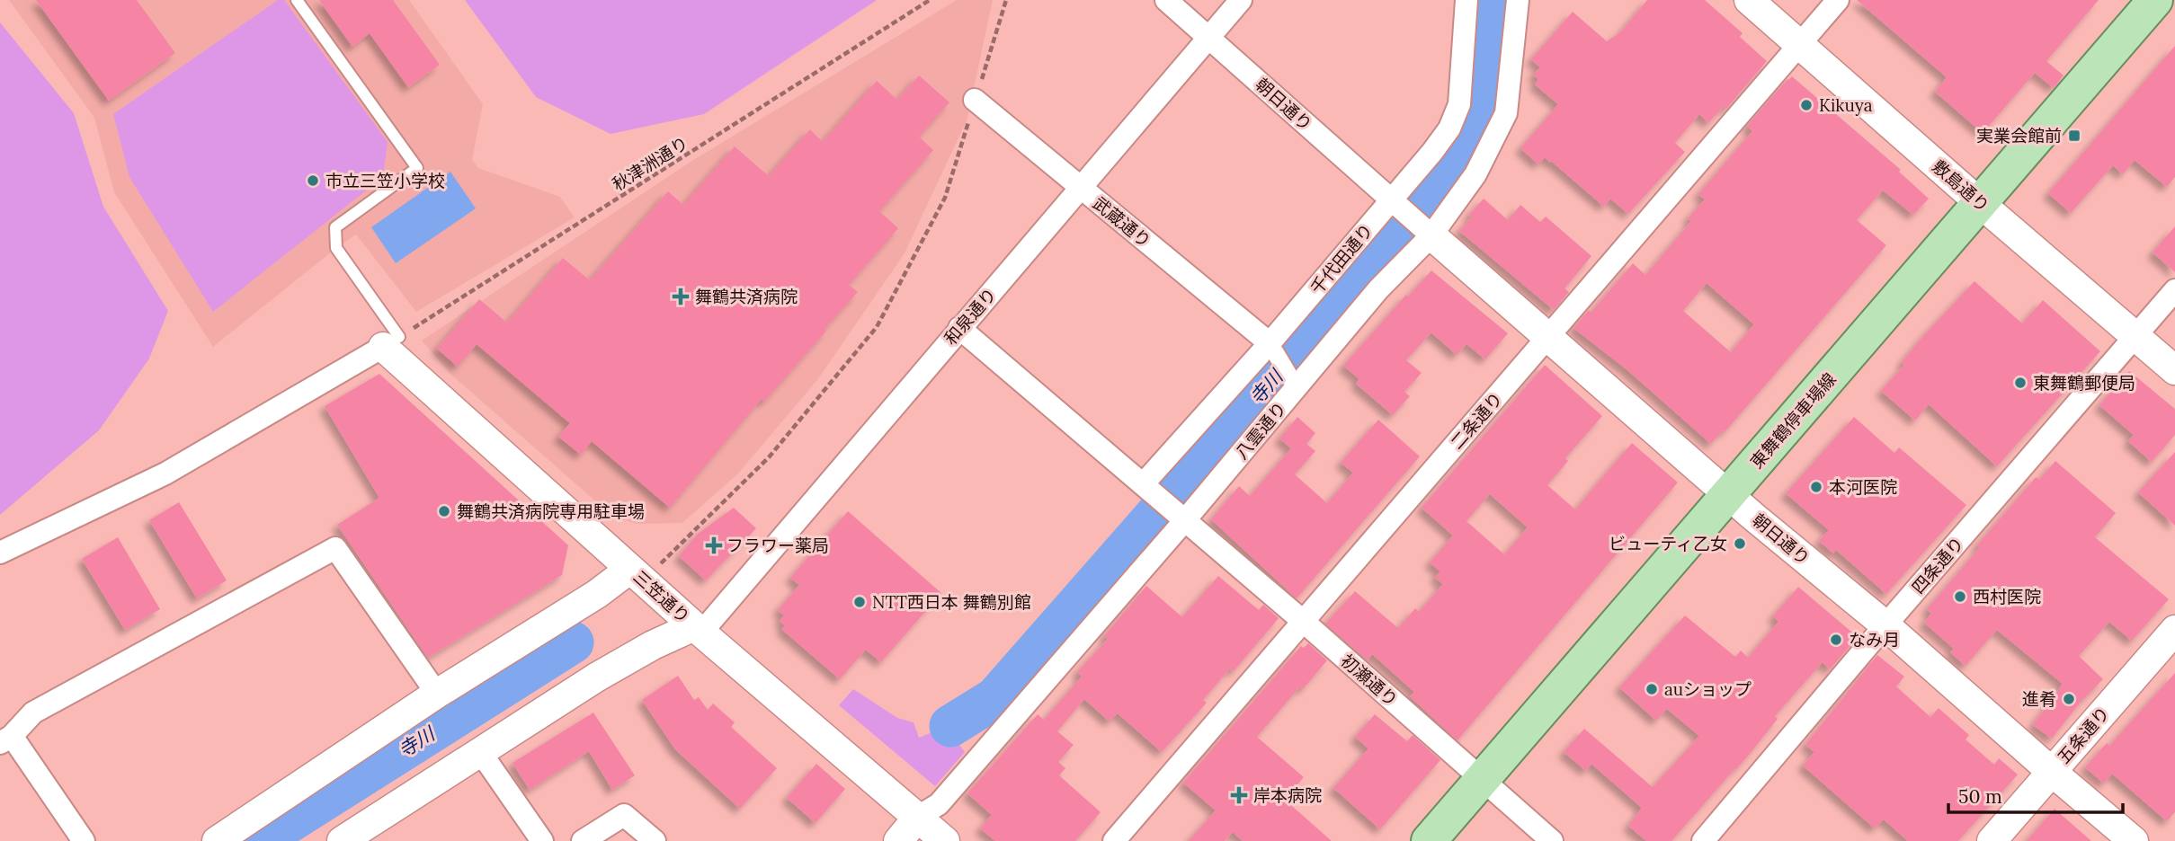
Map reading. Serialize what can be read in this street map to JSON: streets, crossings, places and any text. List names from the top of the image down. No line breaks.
{"streets":{"main road":["東舞鶴停車場線"],"street":["朝日通り","敷島通り","武蔵通り","千代田通り","和泉通り","二条通り","八雲通り","四条通り","三笠通り","初瀬通り","五条通り"],"path":["秋津洲通り"]},"crossings":[["朝日通り","千代田通り"],["朝日通り","和泉通り"],["朝日通り","二条通り"],["朝日通り","東舞鶴停車場線"],["朝日通り","八雲通り"],["朝日通り","四条通り"],["朝日通り","五条通り"],["秋津洲通り","三笠通り"],["敷島通り","二条通り"],["敷島通り","東舞鶴停車場線"],["敷島通り","四条通り"],["武蔵通り","千代田通り"],["武蔵通り","和泉通り"],["千代田通り","初瀬通り"],["和泉通り","三笠通り"],["二条通り","初瀬通り"],["東舞鶴停車場線","初瀬通り"],["八雲通り","三笠通り"],["八雲通り","初瀬通り"]],"water":["寺川"],"places":{"other":["Kikuya","市立三笠小学校","東舞鶴郵便局","本河医院","舞鶴共済病院専用駐車場","ビューティ乙女","西村医院","NTT西日本 舞鶴別館","なみ月","auショップ","進肴"],"transit":["実業会館前"],"health":["舞鶴共済病院","フラワー薬局","岸本病院"]},"scale_bar":"50 m"}
